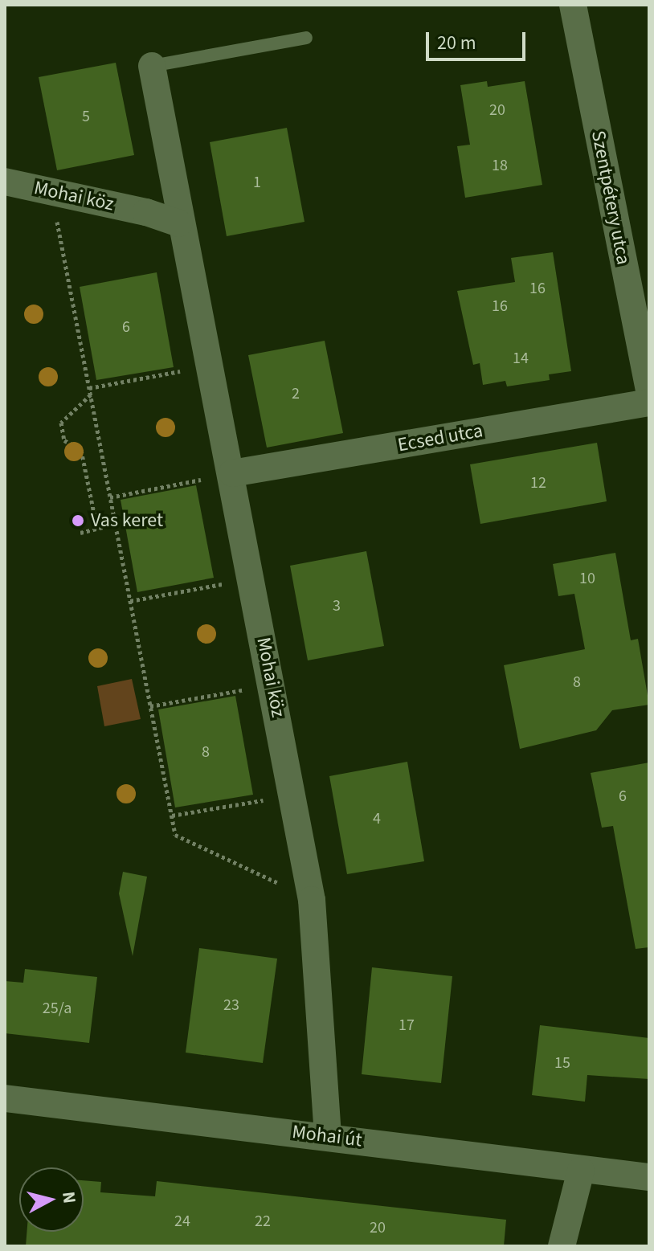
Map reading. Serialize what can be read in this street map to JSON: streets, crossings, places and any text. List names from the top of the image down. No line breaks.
{"streets":{"street":["Mohai köz","Szentpétery utca","Ecsed utca","Mohai út"]},"crossings":[["Mohai köz","Ecsed utca"],["Mohai köz","Mohai út"]],"places":["Vas keret"],"house_numbers":["20","5","18","1","16","16","6","14","2","12","10","3","8","8","6","4","23","25/a","17","15","24","22","20"],"scale_bar":"20 m","north":"right"}
